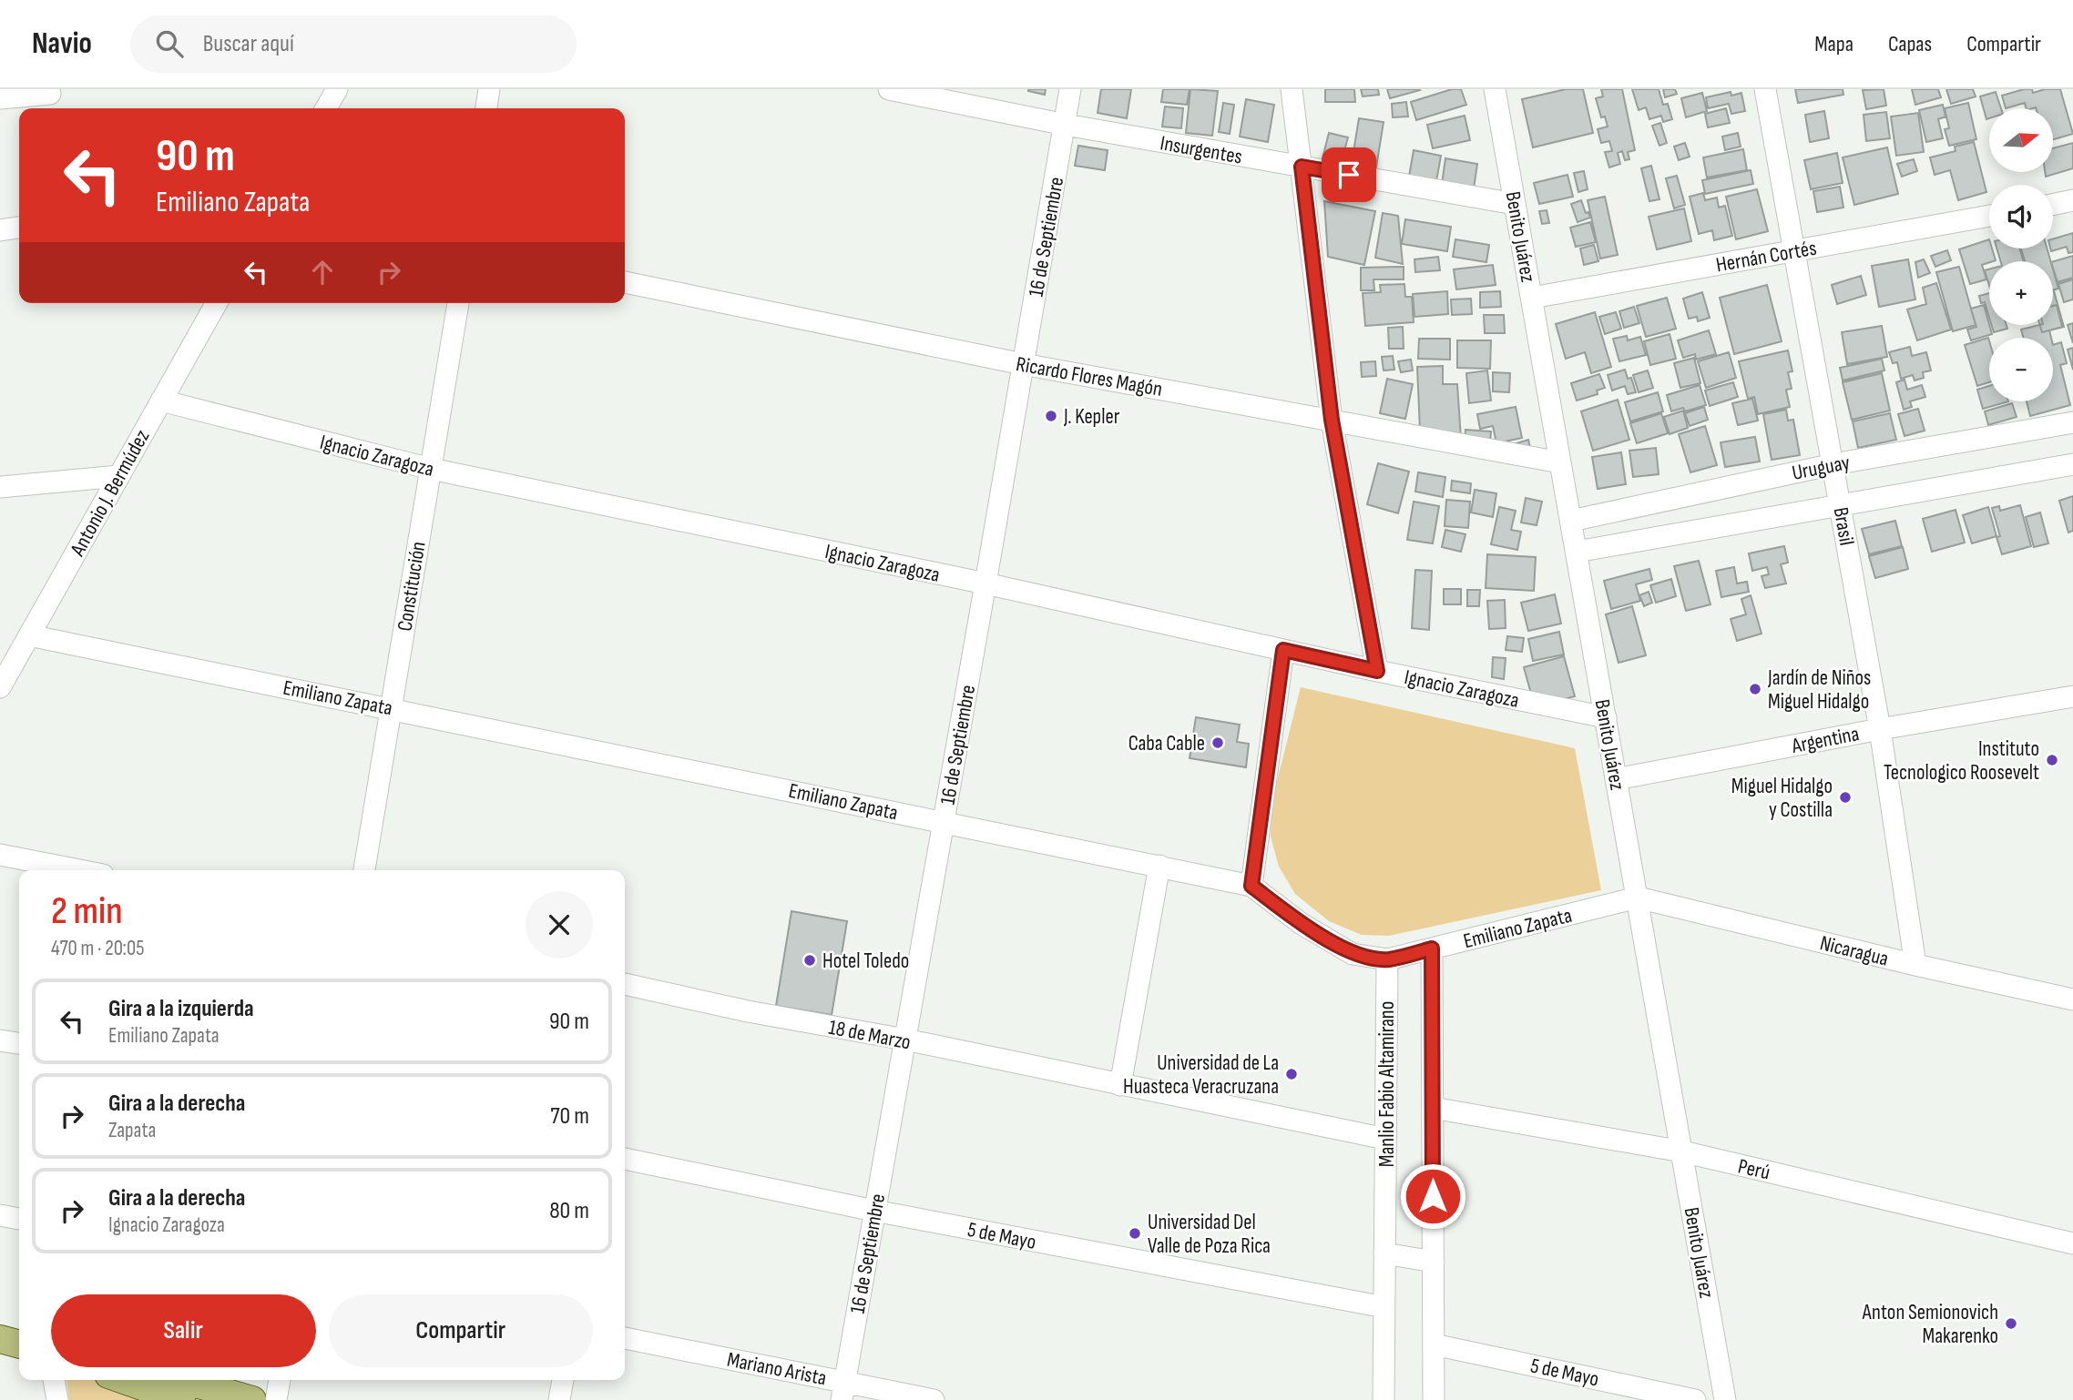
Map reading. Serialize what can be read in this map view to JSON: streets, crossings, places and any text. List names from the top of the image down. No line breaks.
{"streets":{"street":["Insurgentes","16 de Septiembre","Benito Juárez","Hernán Cortés","Ricardo Flores Magón","Ignacio Zaragoza","Uruguay","Antonio J. Bermúdez","Brasil","Constitución","Emiliano Zapata","Argentina","Nicaragua","18 de Marzo","Manlio Fabio Altamirano","Perú","5 de Mayo","Mariano Arista"]},"crossings":[["Insurgentes","16 de Septiembre"],["Insurgentes","Benito Juárez"],["16 de Septiembre","Ricardo Flores Magón"],["16 de Septiembre","Ignacio Zaragoza"],["16 de Septiembre","Emiliano Zapata"],["16 de Septiembre","18 de Marzo"],["16 de Septiembre","5 de Mayo"],["16 de Septiembre","Mariano Arista"],["Benito Juárez","Hernán Cortés"],["Benito Juárez","Ricardo Flores Magón"],["Benito Juárez","Ignacio Zaragoza"],["Benito Juárez","Uruguay"],["Benito Juárez","Emiliano Zapata"],["Benito Juárez","Argentina"],["Benito Juárez","Nicaragua"],["Benito Juárez","Perú"],["Hernán Cortés","Brasil"],["Ignacio Zaragoza","Antonio J. Bermúdez"],["Ignacio Zaragoza","Constitución"],["Uruguay","Brasil"],["Antonio J. Bermúdez","Emiliano Zapata"],["Brasil","Argentina"],["Brasil","Nicaragua"],["Constitución","Emiliano Zapata"],["Emiliano Zapata","Nicaragua"],["Emiliano Zapata","Manlio Fabio Altamirano"],["18 de Marzo","Manlio Fabio Altamirano"],["Manlio Fabio Altamirano","5 de Mayo"]],"places":["J. Kepler","Jardín de Niños Miguel Hidalgo","Caba Cable","Instituto Tecnologico Roosevelt","Miguel Hidalgo y Costilla","Hotel Toledo","Universidad de La Huasteca Veracruzana","Universidad Del Valle de Poza Rica","Anton Semionovich Makarenko"],"north":"right","page":{"header":"Navio","search":"Buscar aquí","nav":["Mapa","Capas","Compartir"],"map_buttons":["+","−"],"turn":["90 m","Emiliano Zapata"],"heading":["2 min","470 m · 20:05"],"list":[{"name":"Gira a la izquierda","note":"Emiliano Zapata","value":"90 m"},{"name":"Gira a la derecha","note":"Zapata","value":"70 m"},{"name":"Gira a la derecha","note":"Ignacio Zaragoza","value":"80 m"}],"buttons":["Salir","Compartir"]}}
